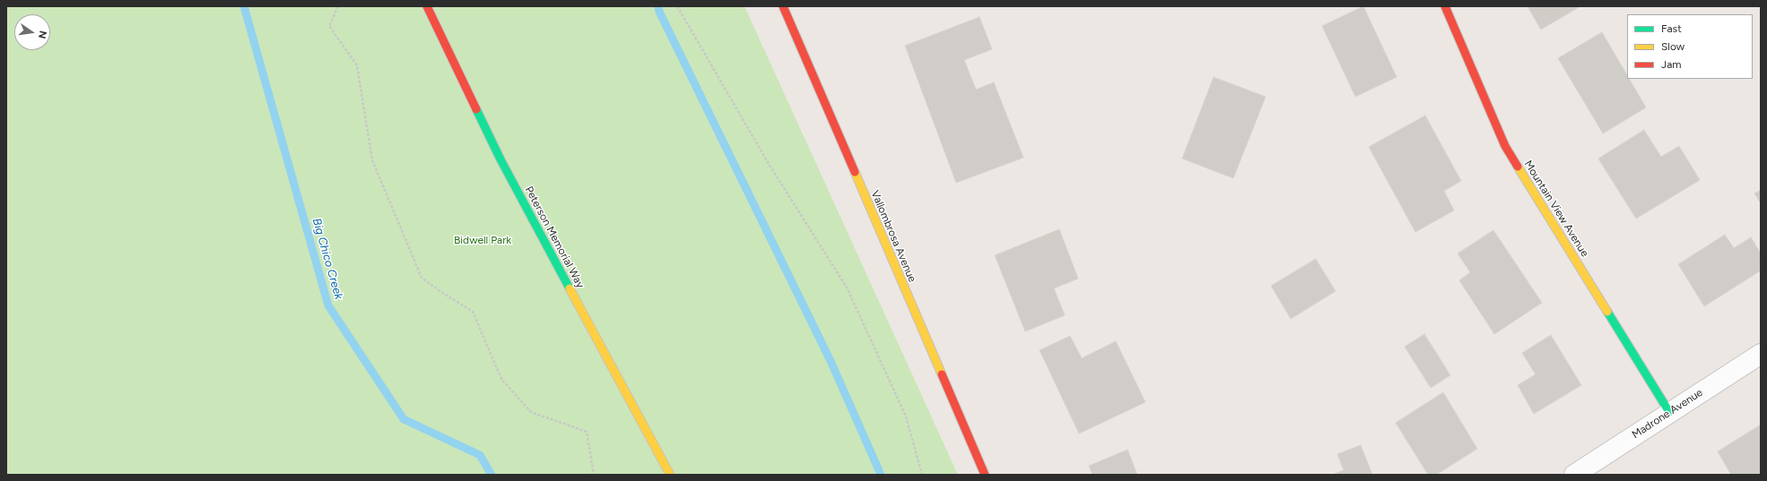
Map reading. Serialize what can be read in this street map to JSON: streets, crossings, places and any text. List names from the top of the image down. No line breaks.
{"streets":{"street":["Mountain View Avenue","Vallombrosa Avenue","Peterson Memorial Way","Madrone Avenue"]},"crossings":[["Mountain View Avenue","Madrone Avenue"]],"water":["Big Chico Creek"],"parks":["Bidwell Park"],"legend":["Fast","Slow","Jam"],"north":"right"}
